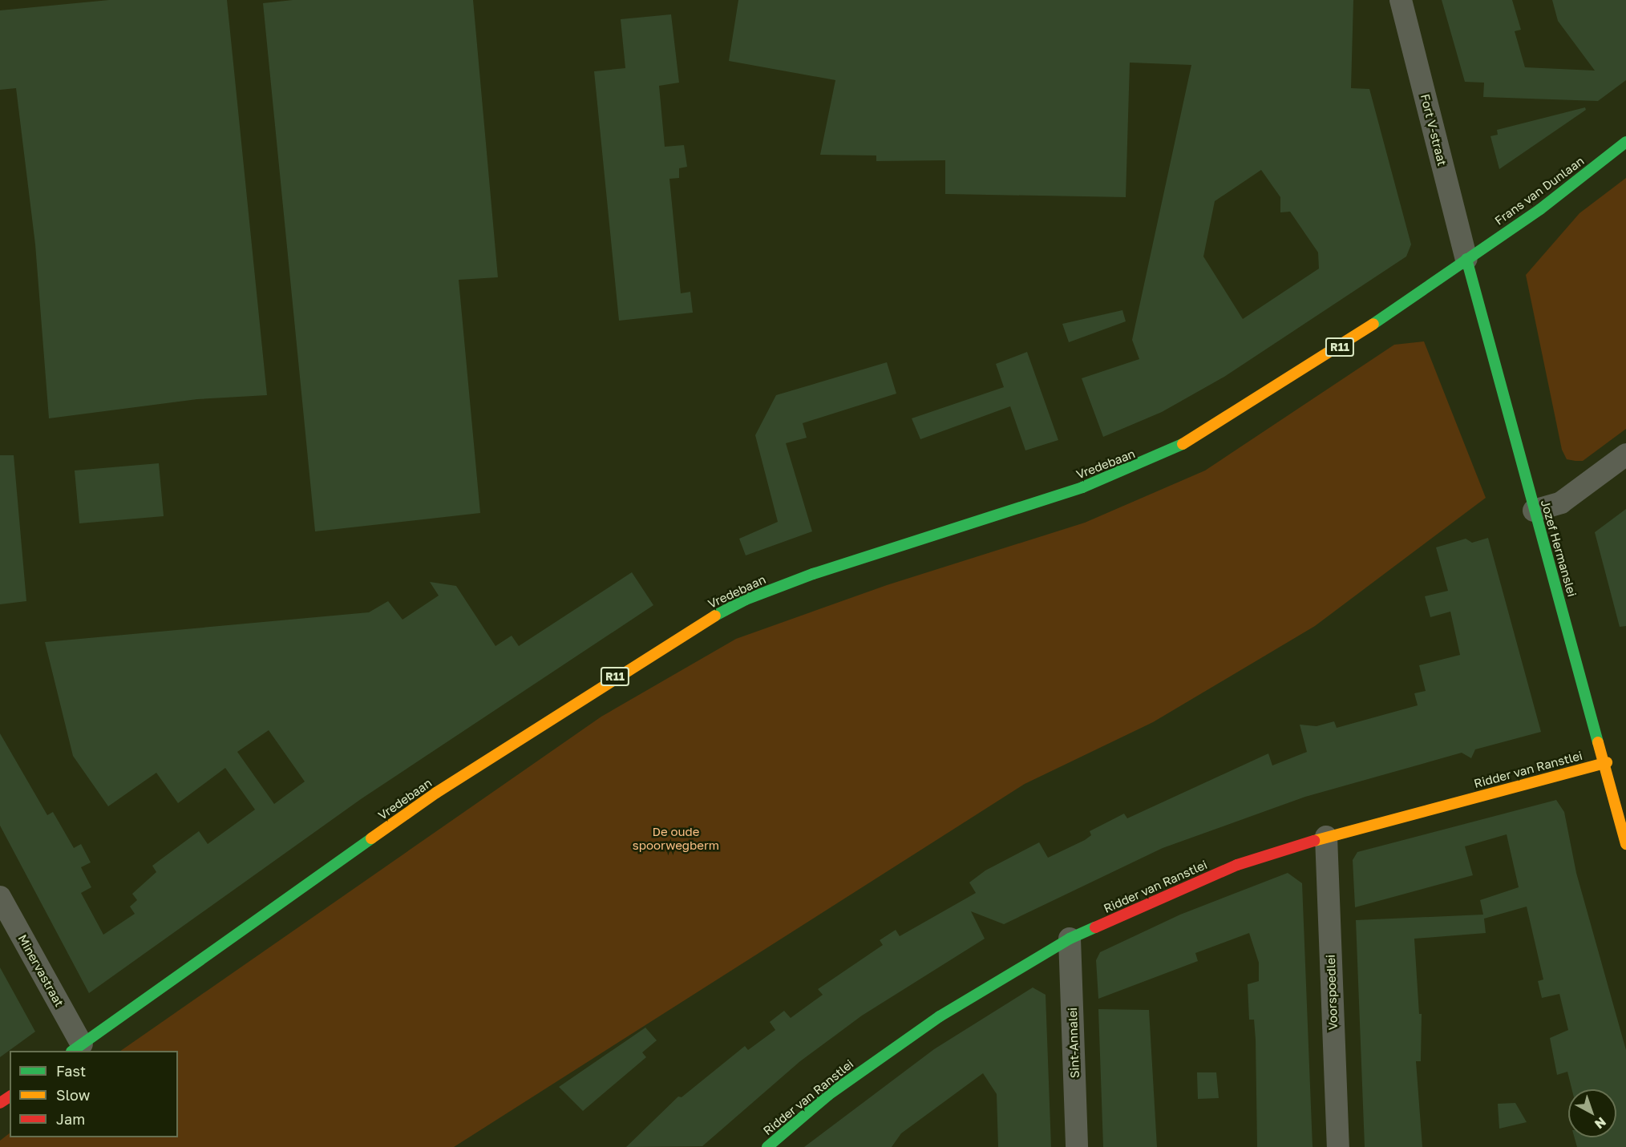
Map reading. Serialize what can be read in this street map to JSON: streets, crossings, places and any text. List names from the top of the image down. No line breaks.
{"streets":{"main road":["Frans van Dunlaan","R11","Vredebaan","Jozef Hermanslei","Ridder van Ranstlei"],"street":["Fort V-straat","Minervastraat","Voorspoedlei","Sint-Annalei"]},"crossings":[["Fort V-straat","Frans van Dunlaan"],["Fort V-straat","Vredebaan"],["Fort V-straat","Jozef Hermanslei"],["Frans van Dunlaan","Vredebaan"],["Frans van Dunlaan","Jozef Hermanslei"],["Vredebaan","Jozef Hermanslei"],["Vredebaan","Minervastraat"],["Jozef Hermanslei","Ridder van Ranstlei"],["Ridder van Ranstlei","Voorspoedlei"],["Ridder van Ranstlei","Sint-Annalei"]],"parks":["De oude spoorwegberm"],"legend":["Fast","Slow","Jam"],"north":"bottom right"}
